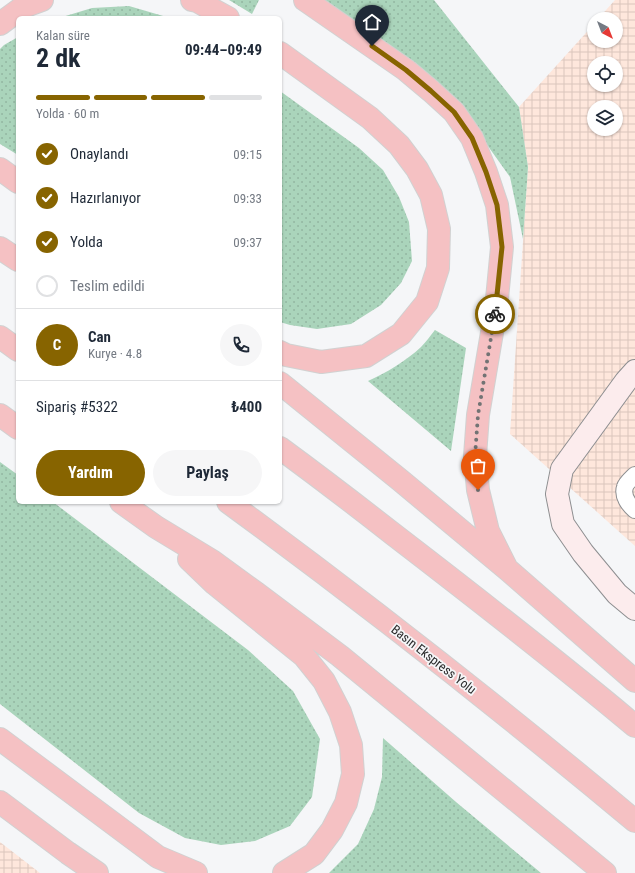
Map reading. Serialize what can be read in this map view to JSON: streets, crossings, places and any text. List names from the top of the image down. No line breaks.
{"streets":{"highway":["Basın Ekspress Yolu"]},"north":"bottom right","page":{"heading":["2 dk","Kalan süre","09:44–09:49"],"panel":["Can","Kurye · 4.8","Sipariş #5322","₺400"],"bar":"Yolda · 60 m","list":[["Onaylandı","09:15"],["Hazırlanıyor","09:33"],["Yolda","09:37"],"Teslim edildi"],"round":"C","buttons":["Yardım","Paylaş"]}}
